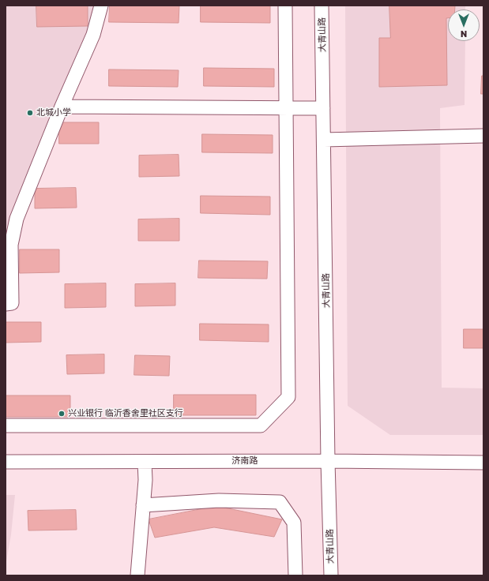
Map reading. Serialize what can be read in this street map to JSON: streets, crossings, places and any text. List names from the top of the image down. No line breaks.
{"streets":{"street":["大青山路","济南路"]},"crossings":[["大青山路","济南路"]],"places":["北城小学","兴业银行 临沂香舍里社区支行"],"north":"bottom"}
